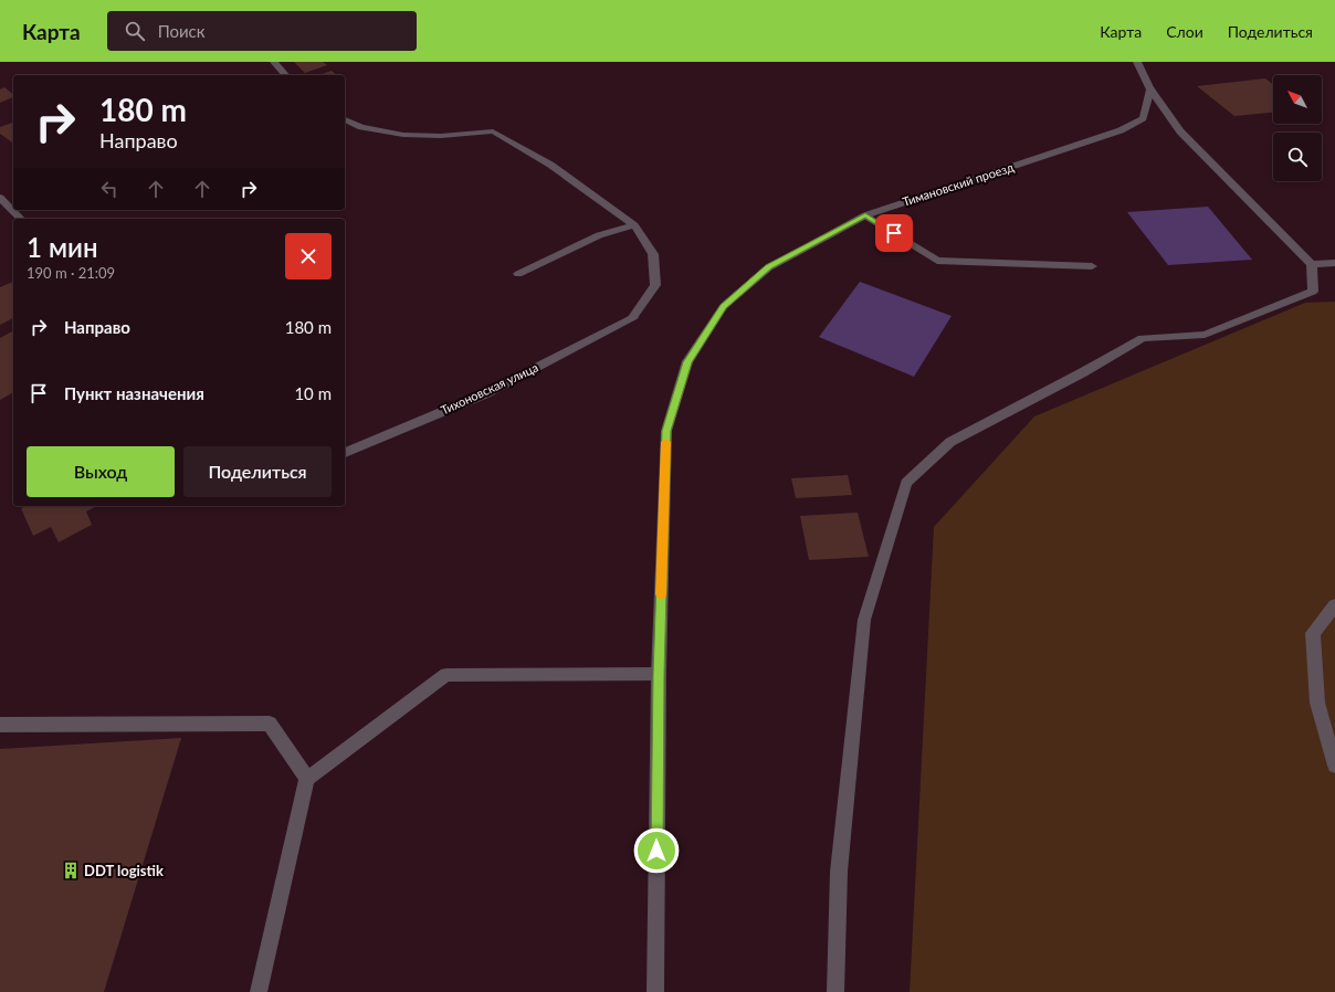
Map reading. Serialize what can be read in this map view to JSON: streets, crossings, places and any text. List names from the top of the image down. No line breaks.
{"streets":{"street":["Тимановский проезд","Тихоновская улица"]},"places":{"building":["DDT logistik"]},"north":"top left","page":{"header":"Карта","search":"Поиск","nav":["Карта","Слои","Поделиться"],"turn":["180 m","Направо"],"heading":["1 мин","190 m · 21:09"],"list":[{"name":"Направо","value":"180 m"},{"name":"Пункт назначения","value":"10 m"}],"buttons":["Выход","Поделиться"]}}
